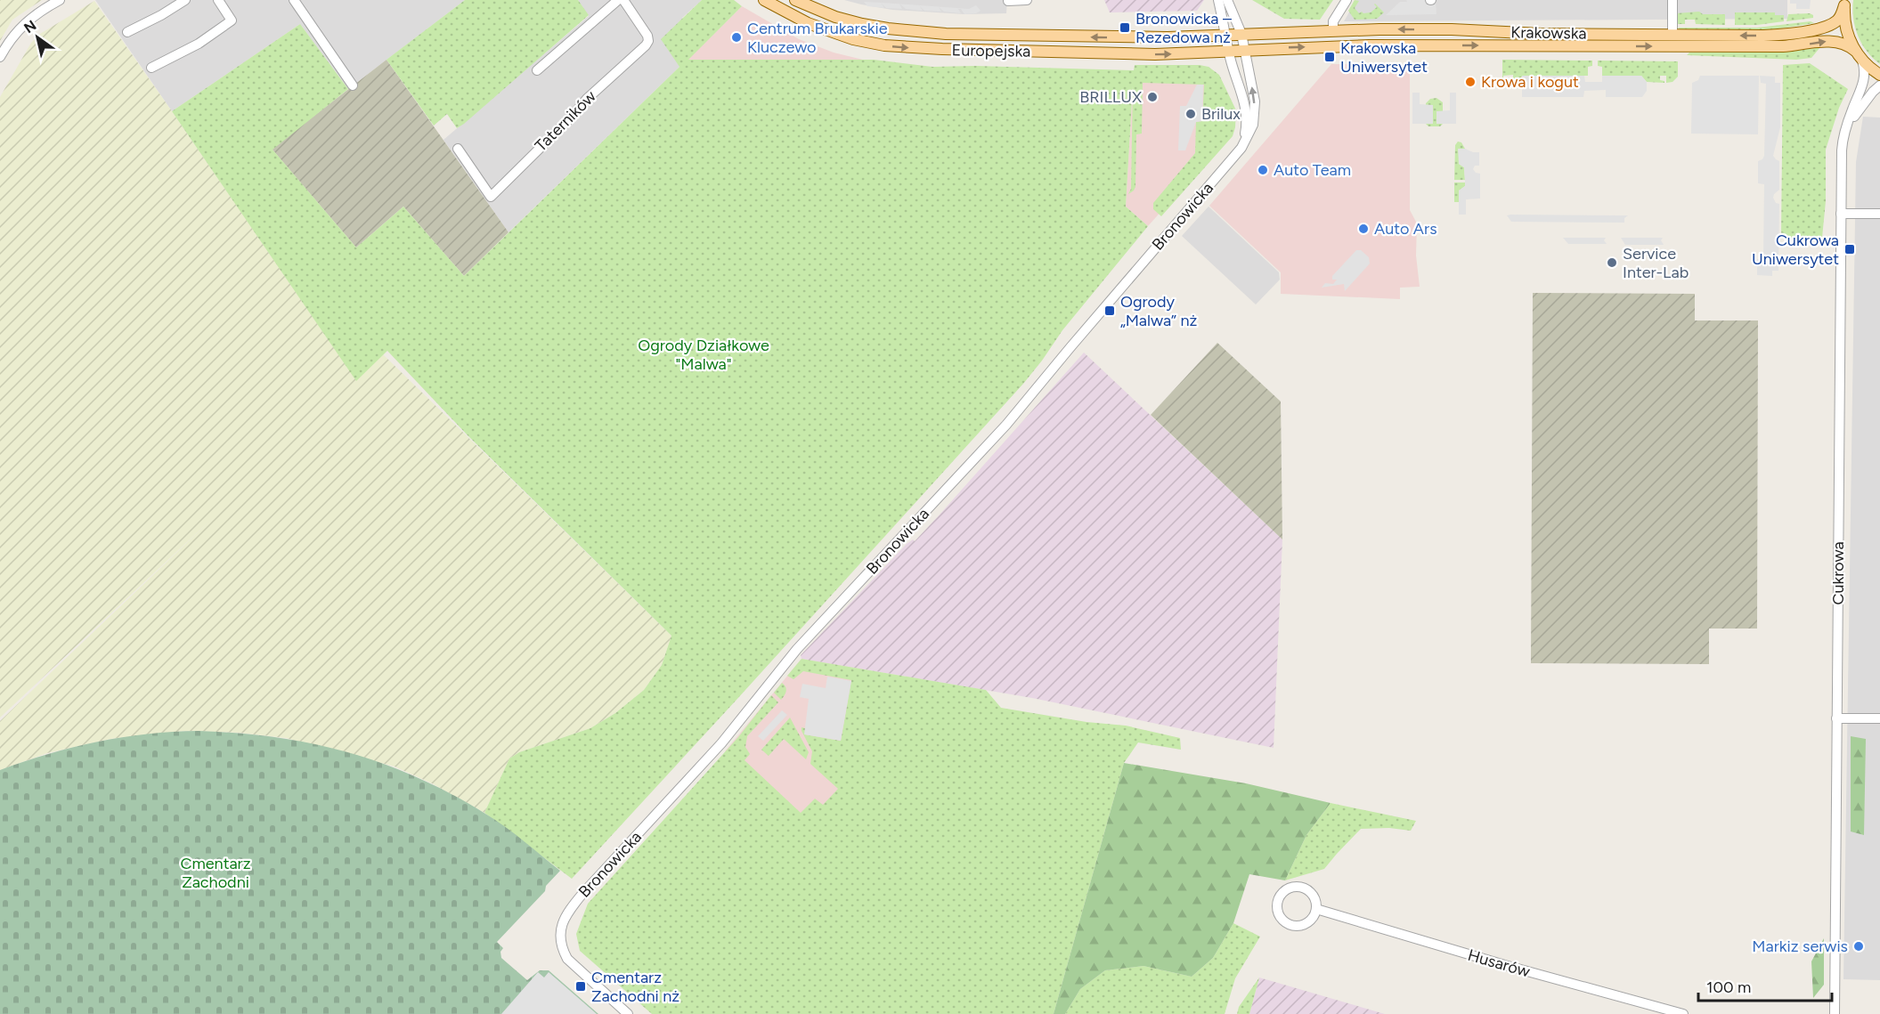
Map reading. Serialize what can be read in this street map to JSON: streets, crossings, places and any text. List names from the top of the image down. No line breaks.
{"streets":{"main road":["Krakowska","Europejska"],"street":["Taterników","Bronowicka","Cukrowa","Husarów"]},"crossings":[["Krakowska","Europejska"],["Krakowska","Bronowicka"],["Europejska","Bronowicka"]],"parks":["Ogrody Działkowe \"Malwa\"","Cmentarz Zachodni"],"places":{"transit":["Bronowicka – Rezedowa nż","Krakowska Uniwersytet","Cukrowa Uniwersytet","Ogrody „Malwa” nż","Cmentarz Zachodni nż"],"other":["Centrum Brukarskie Kluczewo","Krowa i kogut","BRILLUX","Brilux","Auto Team","Auto Ars","Service Inter-Lab","Markiz serwis"]},"scale_bar":"100 m","north":"top left"}
